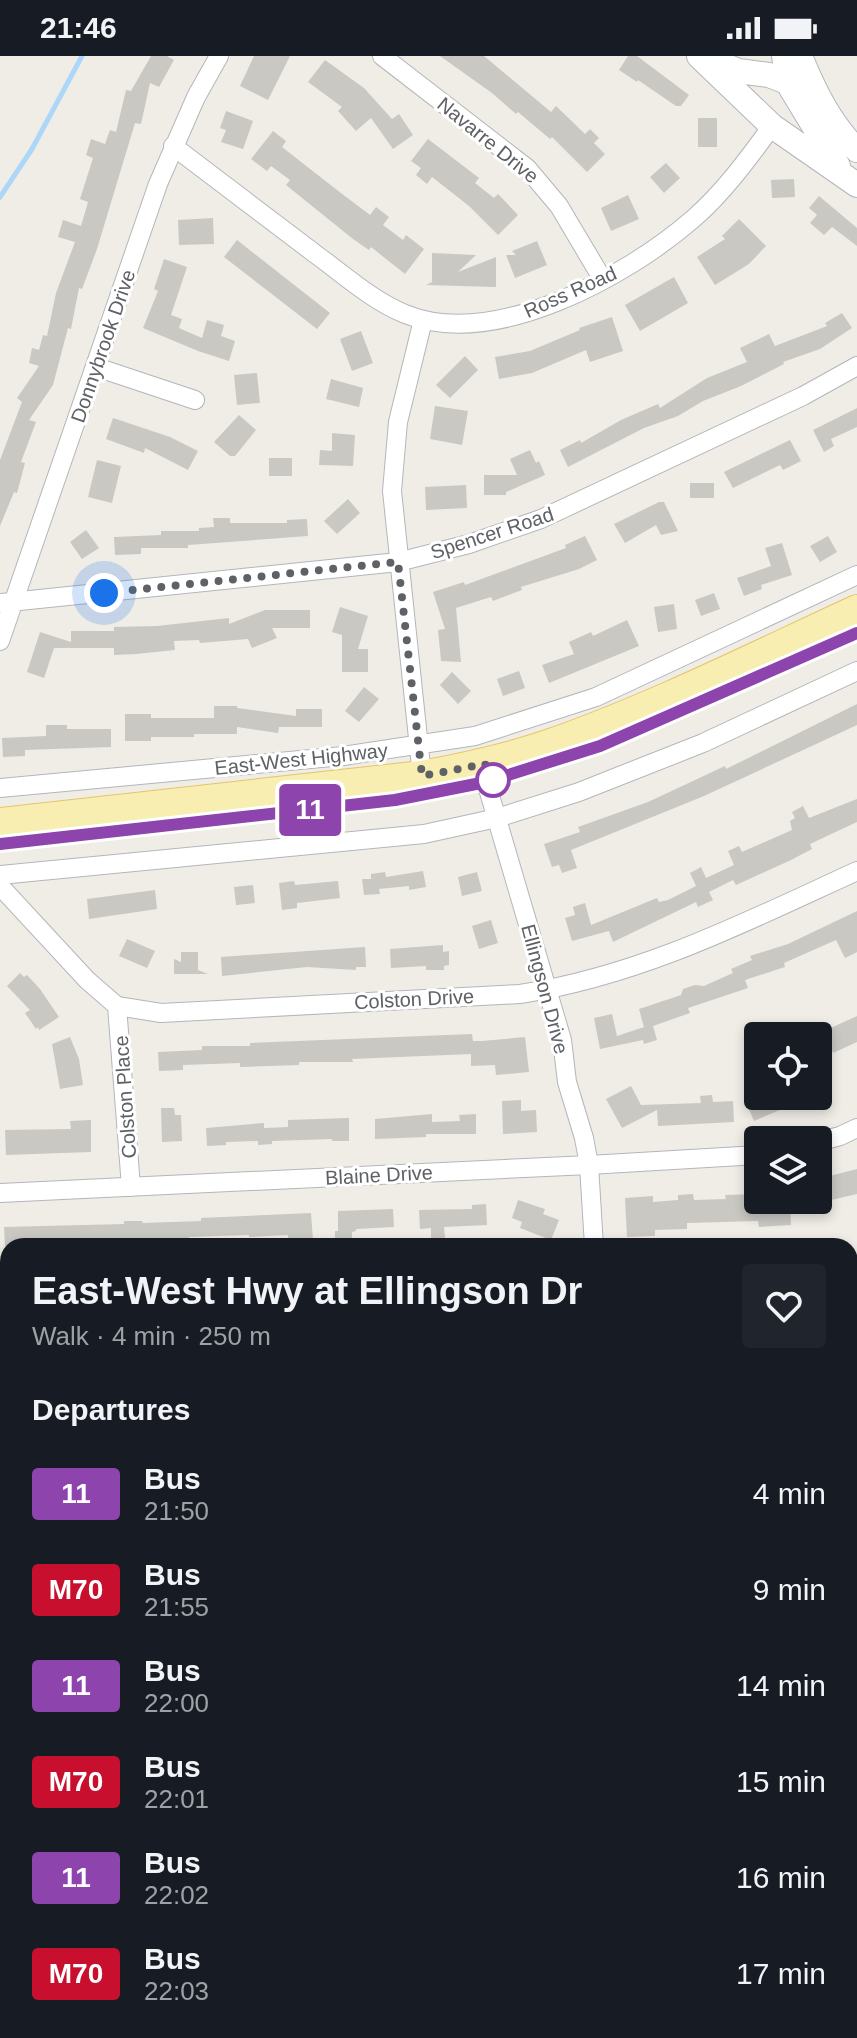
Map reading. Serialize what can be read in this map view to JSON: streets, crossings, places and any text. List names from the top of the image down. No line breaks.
{"streets":{"main road":["East-West Highway"],"street":["Navarre Drive","Ross Road","Donnybrook Drive","Spencer Road","Ellingson Drive","Colston Drive","Colston Place","Blaine Drive"]},"crossings":[["Navarre Drive","Ross Road"],["Ross Road","Donnybrook Drive"],["Donnybrook Drive","Spencer Road"],["Ellingson Drive","Colston Drive"],["Ellingson Drive","Blaine Drive"],["Colston Drive","Colston Place"],["Colston Place","Blaine Drive"]],"lines":["bus line 11"],"page":{"status":"21:46","on_map":"11","heading":[["East-West Hwy at Ellingson Dr","Walk · 4 min · 250 m"],"Departures"],"list":[{"mark":"11","name":"Bus","note":"21:50","value":"4 min"},{"mark":"M70","name":"Bus","note":"21:55","value":"9 min"},{"mark":"11","name":"Bus","note":"22:00","value":"14 min"},{"mark":"M70","name":"Bus","note":"22:01","value":"15 min"},{"mark":"11","name":"Bus","note":"22:02","value":"16 min"},{"mark":"M70","name":"Bus","note":"22:03","value":"17 min"}]}}
